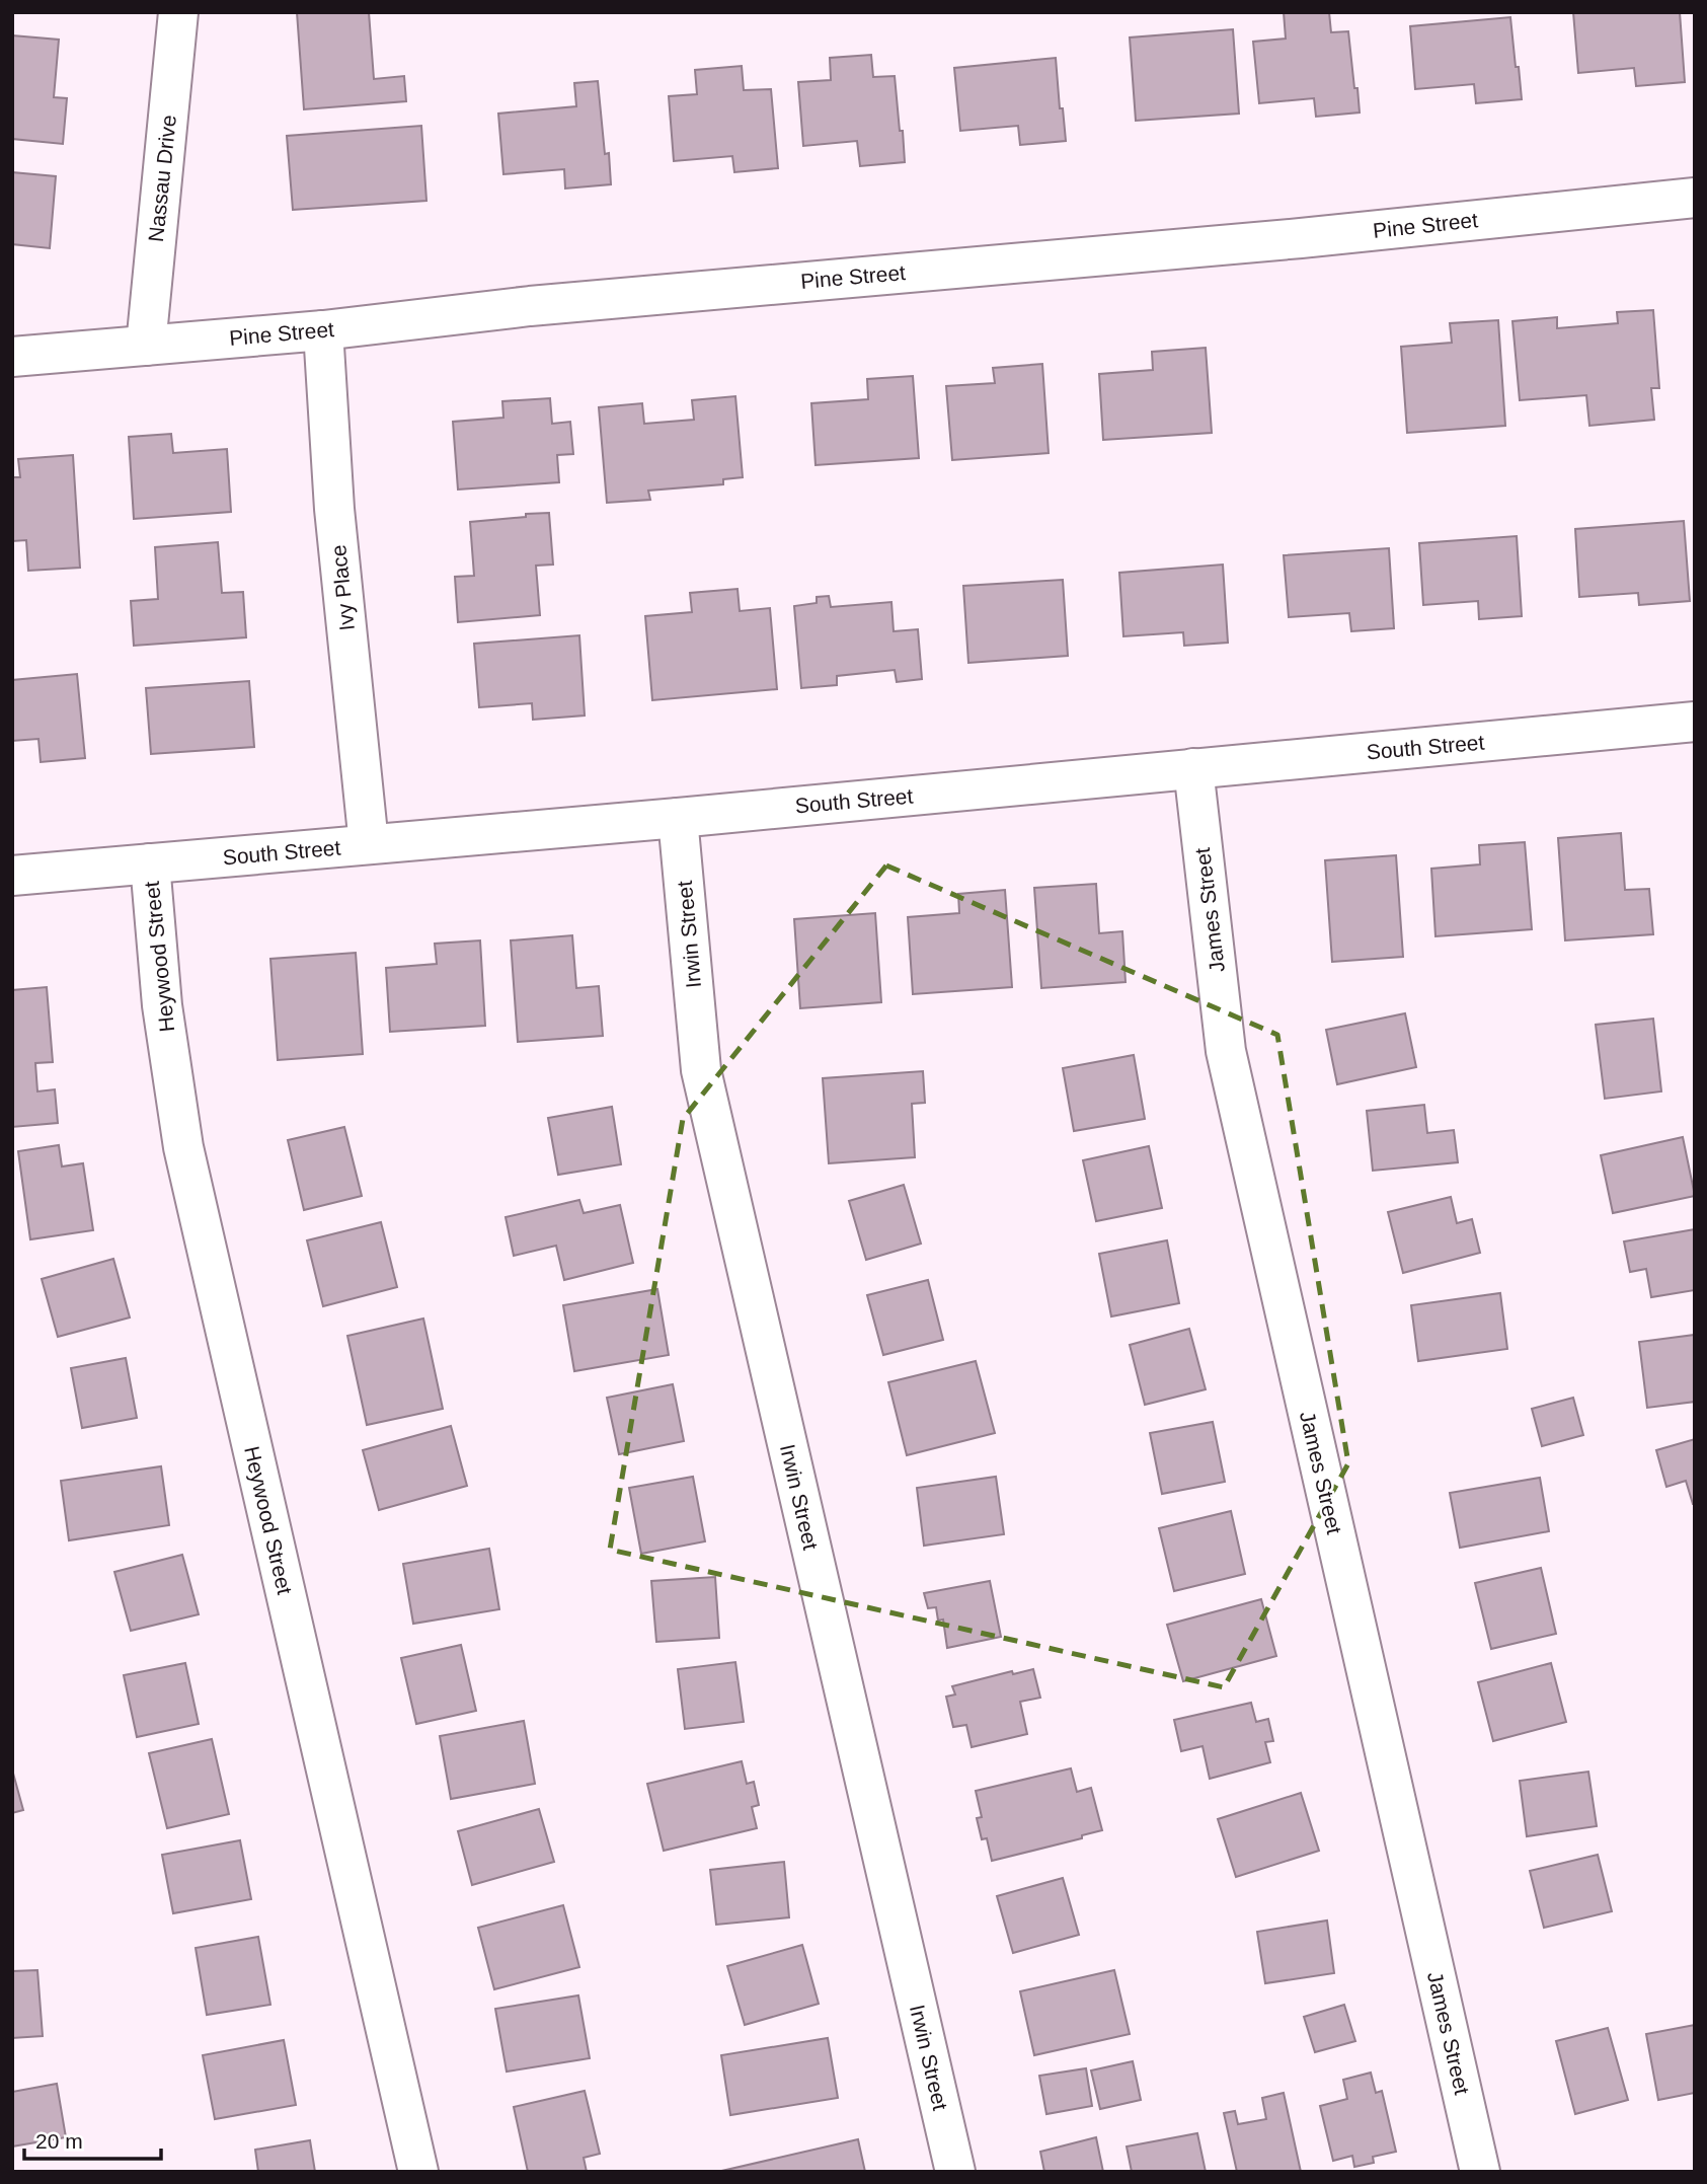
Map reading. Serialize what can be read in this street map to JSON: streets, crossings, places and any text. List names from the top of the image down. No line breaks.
{"streets":{"street":["Nassau Drive","Pine Street","Ivy Place","South Street","James Street","Irwin Street","Heywood Street"]},"crossings":[["Nassau Drive","Pine Street"],["Pine Street","Ivy Place"],["Ivy Place","South Street"],["South Street","James Street"],["South Street","Irwin Street"],["South Street","Heywood Street"]],"scale_bar":"20 m"}
